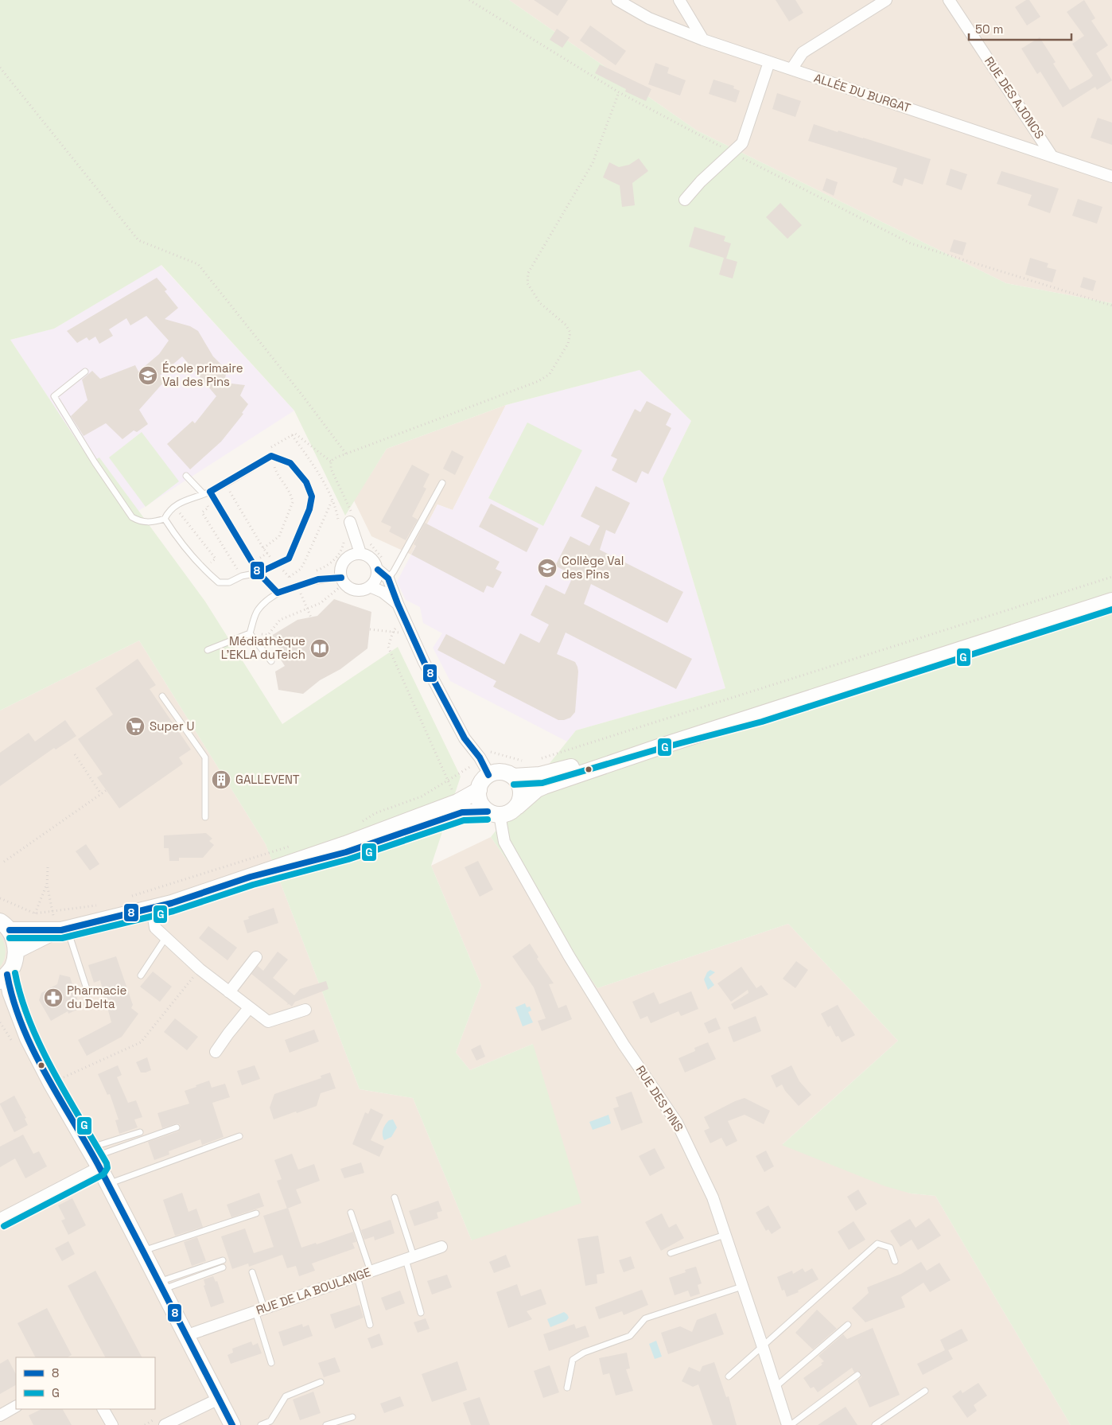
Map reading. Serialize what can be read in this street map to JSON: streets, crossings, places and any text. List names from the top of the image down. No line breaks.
{"streets":{"street":["ALLÉE DU BURGAT","RUE DES AJONCS","RUE DES PINS","RUE DE LA BOULANGE"]},"crossings":[["ALLÉE DU BURGAT","RUE DES AJONCS"]],"places":{"school or university":["École primaire Val des Pins","Collège Val des Pins"],"library":["Médiathèque L'EKLA duTeich"],"supermarket":["Super U"],"building":["GALLEVENT"],"pharmacy":["Pharmacie du Delta"]},"lines":["transit line 8","transit line G"],"legend":["8","G"],"scale_bar":"50 m"}
